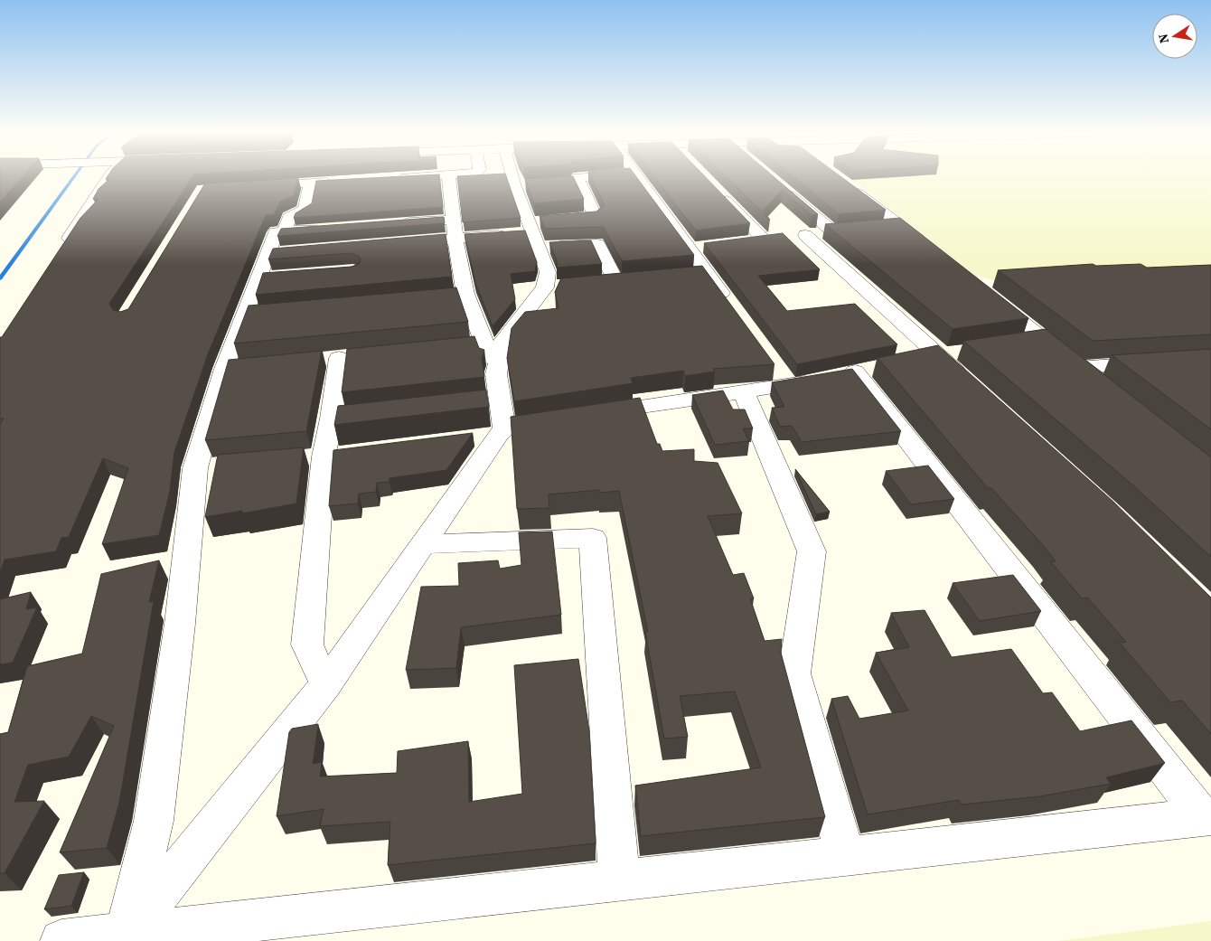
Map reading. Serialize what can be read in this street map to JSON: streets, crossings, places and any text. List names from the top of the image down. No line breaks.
{"north":"left"}
